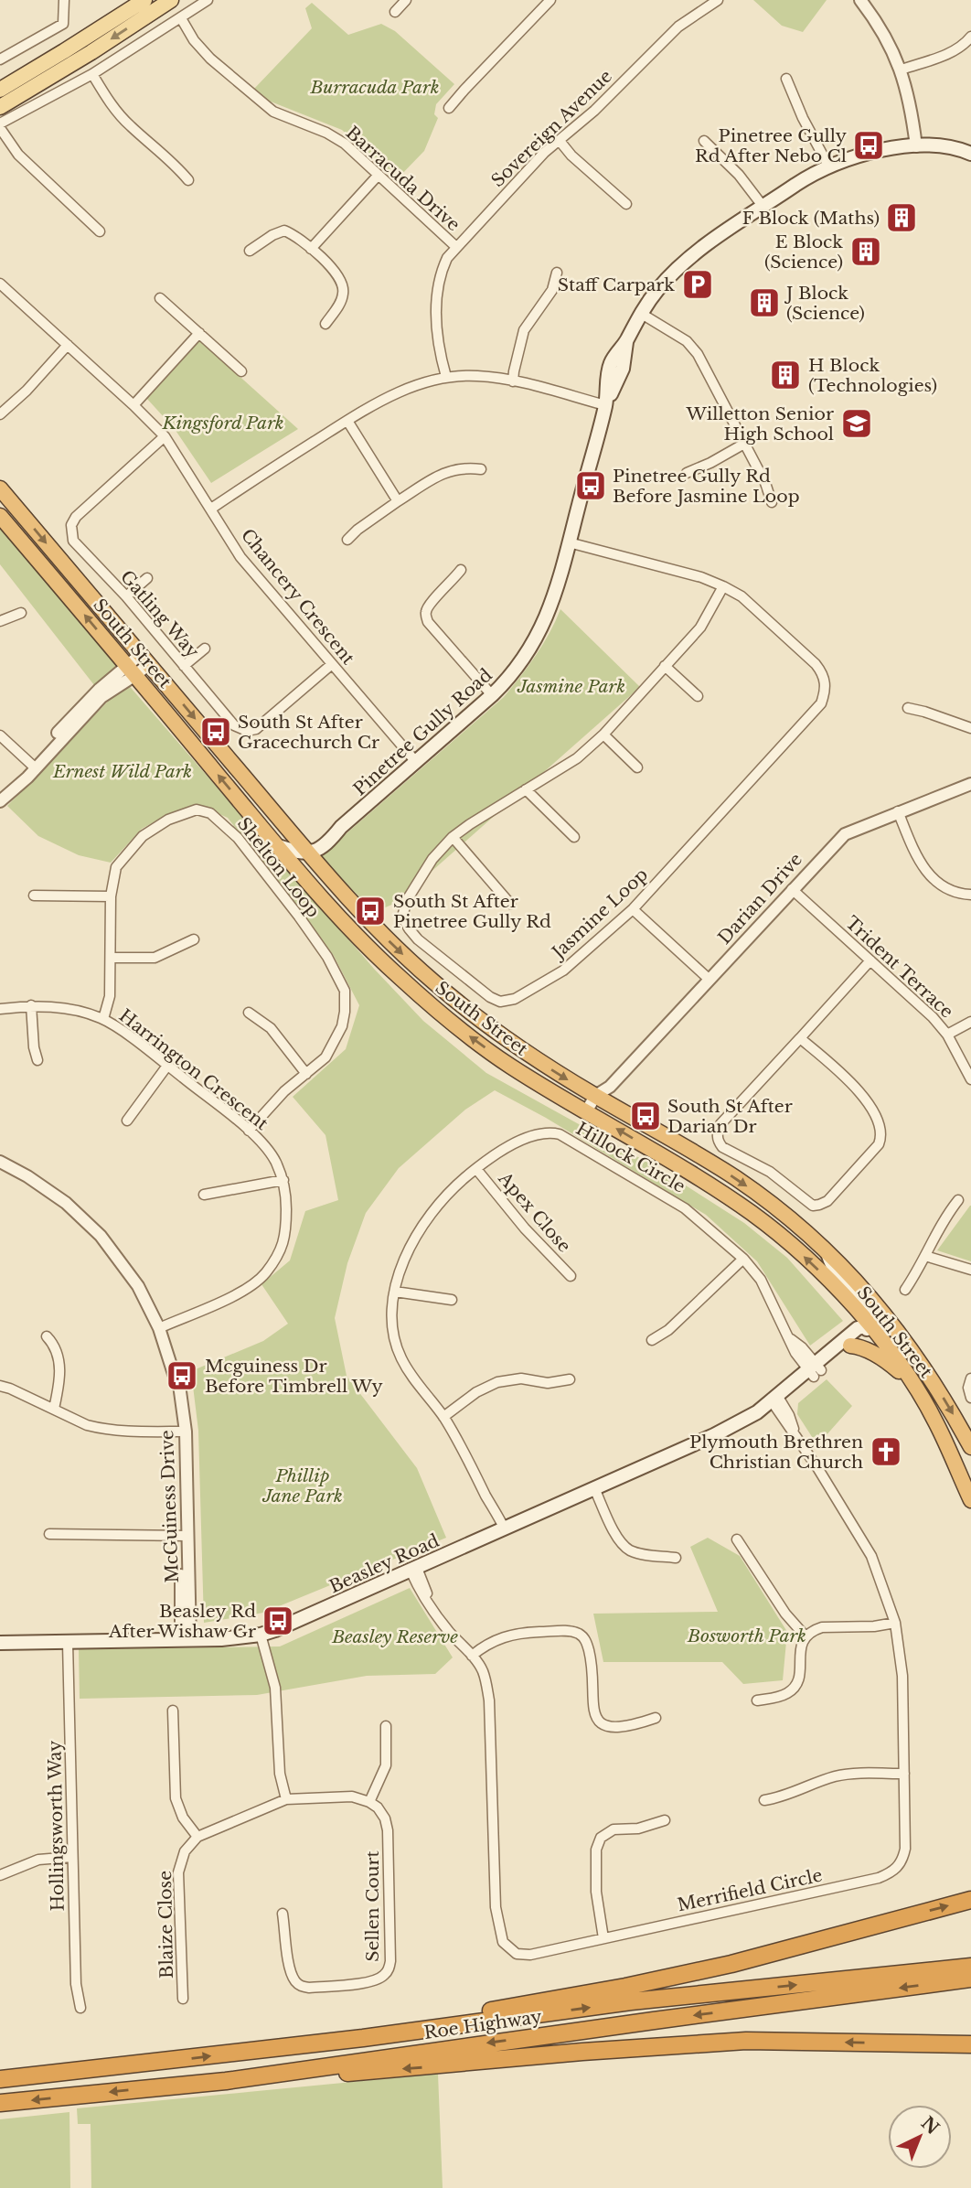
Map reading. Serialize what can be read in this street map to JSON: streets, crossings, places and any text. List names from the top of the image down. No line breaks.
{"streets":{"highway":["South Street","Roe Highway"],"main road":["Pinetree Gully Road","Beasley Road"],"street":["Sovereign Avenue","Barracuda Drive","Chancery Crescent","Gatling Way","Shelton Loop","Darian Drive","Jasmine Loop","Trident Terrace","Harrington Crescent","Hillock Circle","Apex Close","McGuiness Drive","Hollingsworth Way","Merrifield Circle","Sellen Court","Blaize Close"]},"crossings":[["Sovereign Avenue","Barracuda Drive"],["Chancery Crescent","Gatling Way"],["Chancery Crescent","Pinetree Gully Road"],["South Street","Pinetree Gully Road"],["South Street","Darian Drive"],["South Street","Beasley Road"],["Pinetree Gully Road","Jasmine Loop"],["Shelton Loop","Harrington Crescent"],["Darian Drive","Trident Terrace"],["Harrington Crescent","McGuiness Drive"],["Hillock Circle","Apex Close"],["Hillock Circle","Beasley Road"],["McGuiness Drive","Beasley Road"],["Beasley Road","Hollingsworth Way"],["Beasley Road","Merrifield Circle"]],"parks":["Burracuda Park","Kingsford Park","Jasmine Park","Ernest Wild Park","Phillip Jane Park","Bosworth Park","Beasley Reserve"],"places":{"bus stop":["Pinetree Gully Rd After Nebo Cl","Pinetree Gully Rd Before Jasmine Loop","South St After Gracechurch Cr","South St After Pinetree Gully Rd","South St After Darian Dr","Mcguiness Dr Before Timbrell Wy","Beasley Rd After Wishaw Gr"],"building":["F Block (Maths)","E Block (Science)","J Block (Science)","H Block (Technologies)"],"parking":["Staff Carpark"],"school or university":["Willetton Senior High School"],"church":["Plymouth Brethren Christian Church"]},"north":"top right"}
